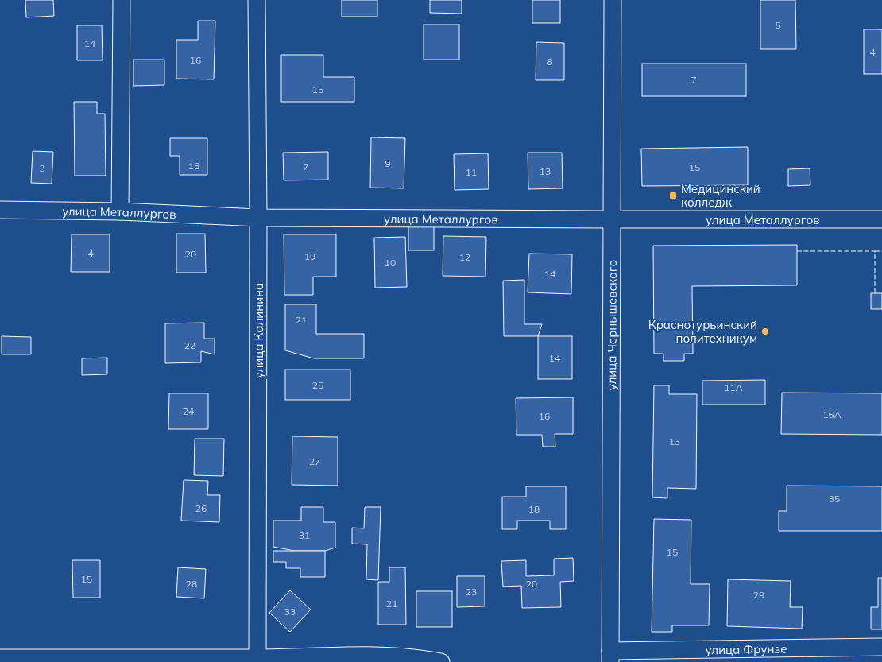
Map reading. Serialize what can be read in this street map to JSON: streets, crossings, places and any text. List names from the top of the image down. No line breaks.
{"streets":{"street":["улица Металлургов","улица Чернышевского","улица Калинина","улица Фрунзе"]},"crossings":[["улица Металлургов","улица Чернышевского"],["улица Металлургов","улица Калинина"],["улица Чернышевского","улица Фрунзе"]],"places":{"transit":["Медицинский колледж"],"other":["Краснотурьинский политехникум"]},"house_numbers":["5","14","4","16","8","7","15","9","18","7","15","3","13","11","4","20","19","12","10","14","21","22","14","25","11А","24","16А","16","13","27","35","26","18","31","15","15","28","20","23","29","21","33"]}
